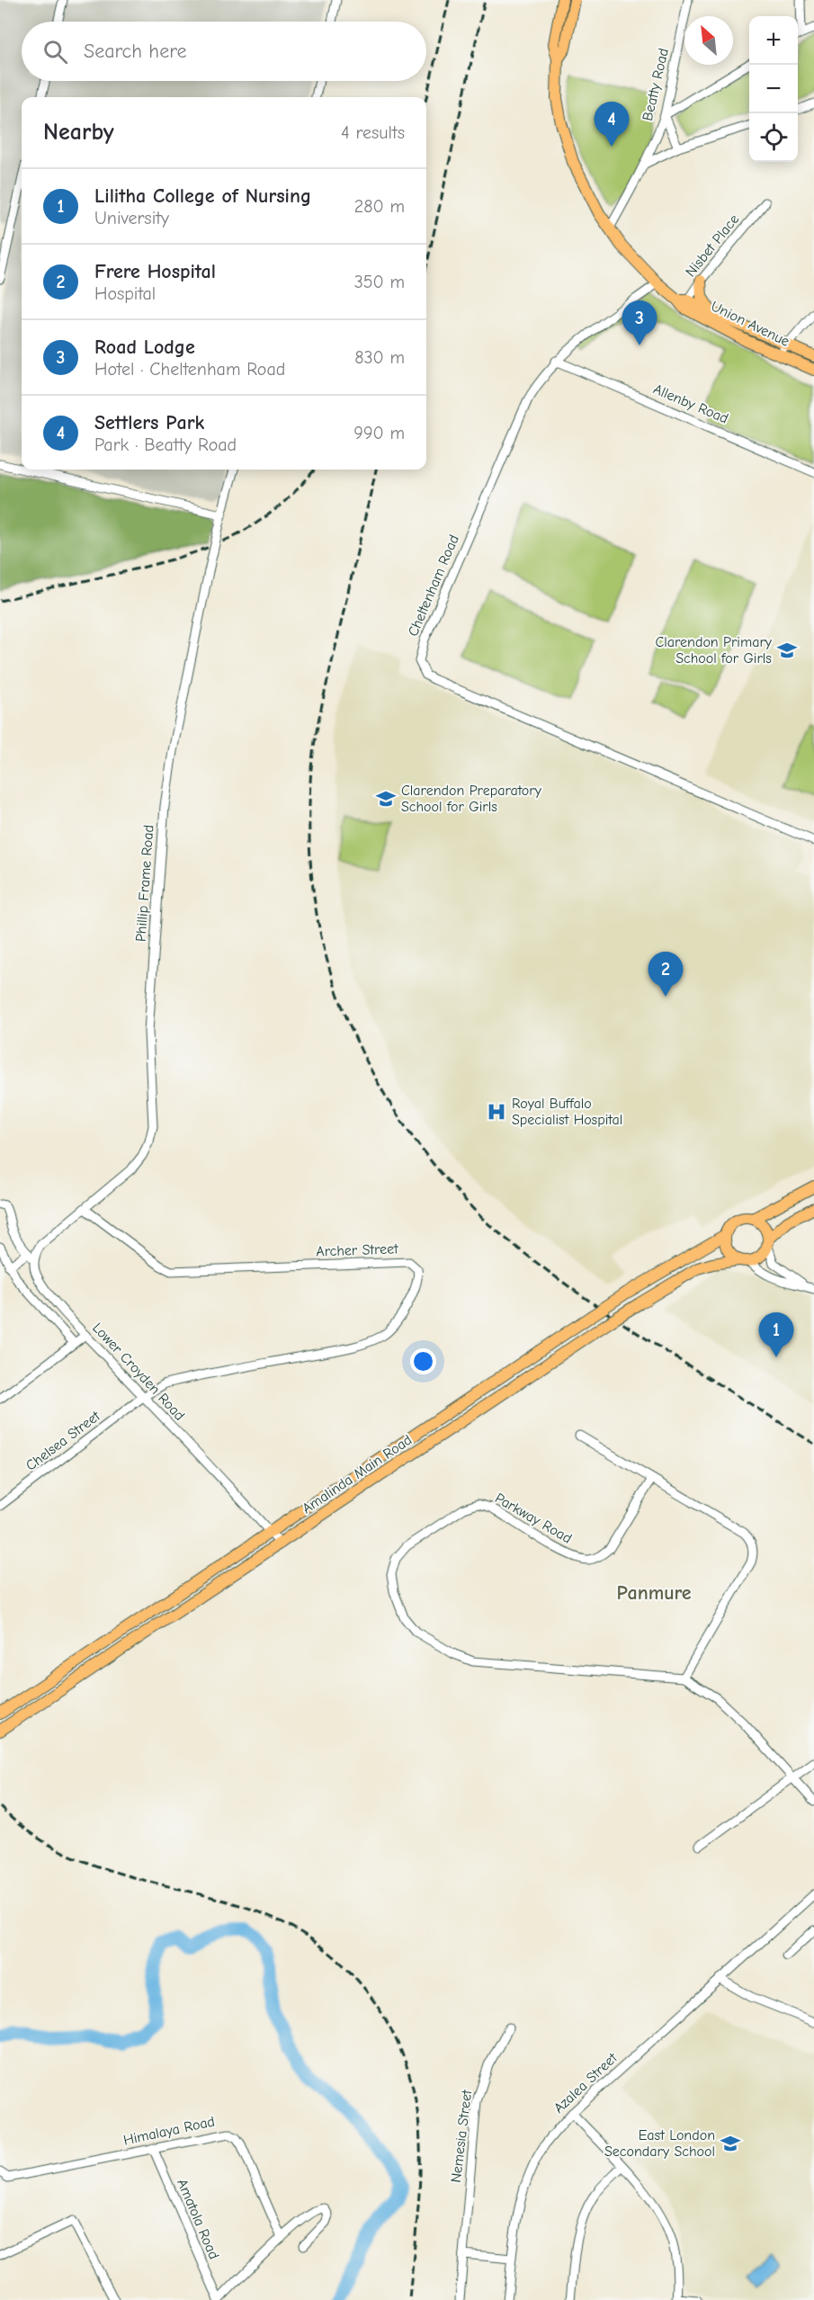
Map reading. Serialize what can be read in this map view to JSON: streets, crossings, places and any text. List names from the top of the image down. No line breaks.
{"streets":{"main road":["Union Avenue","Amalinda Main Road"],"street":["Beatty Road","Nisbet Place","Allenby Road","Cheltenham Road","Phillip Frame Road","Archer Street","Lower Croyden Road","Chelsea Street","Parkway Road","Azalea Street","Himalaya Road","Nemesia Street","Amatola Road"]},"crossings":[["Beatty Road","Union Avenue"],["Nisbet Place","Union Avenue"],["Union Avenue","Cheltenham Road"],["Allenby Road","Cheltenham Road"],["Phillip Frame Road","Archer Street"],["Phillip Frame Road","Lower Croyden Road"],["Archer Street","Lower Croyden Road"],["Archer Street","Chelsea Street"],["Lower Croyden Road","Chelsea Street"],["Lower Croyden Road","Amalinda Main Road"],["Himalaya Road","Amatola Road"]],"districts":["Panmure"],"places":{"school or university":["Clarendon Primary School for Girls","Clarendon Preparatory School for Girls","East London Secondary School"],"hospital":["Royal Buffalo Specialist Hospital"]},"north":"top left","page":{"map_buttons":["+","−"],"search":"Search here","heading":["Nearby","4 results"],"pins":["4","3","2","1"],"list":[{"mark":"1","name":"Lilitha College of Nursing","note":"University","value":"280 m"},{"mark":"2","name":"Frere Hospital","note":"Hospital","value":"350 m"},{"mark":"3","name":"Road Lodge","note":"Hotel · Cheltenham Road","value":"830 m"},{"mark":"4","name":"Settlers Park","note":"Park · Beatty Road","value":"990 m"}]}}
